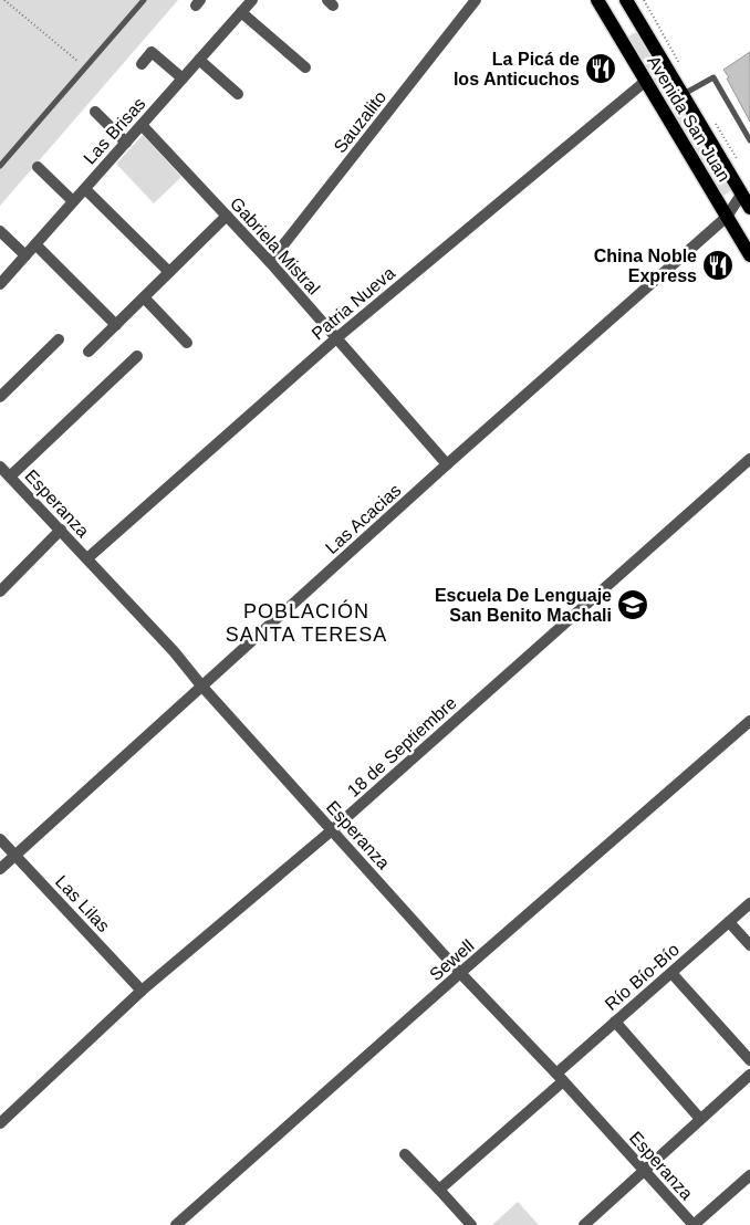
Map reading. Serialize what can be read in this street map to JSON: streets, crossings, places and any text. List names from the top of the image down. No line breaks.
{"streets":{"main road":["Avenida San Juan"],"street":["Sauzalito","Las Brisas","Gabriela Mistral","Patria Nueva","Esperanza","Las Acacias","18 de Septiembre","Las Lilas","Sewell","Río Bío-Bío"]},"crossings":[["Avenida San Juan","Patria Nueva"],["Avenida San Juan","Las Acacias"],["Sauzalito","Gabriela Mistral"],["Las Brisas","Gabriela Mistral"],["Gabriela Mistral","Patria Nueva"],["Gabriela Mistral","Las Acacias"],["Patria Nueva","Esperanza"],["Esperanza","Las Acacias"],["Esperanza","18 de Septiembre"],["Esperanza","Sewell"],["Esperanza","Río Bío-Bío"],["Las Acacias","Las Lilas"],["18 de Septiembre","Las Lilas"]],"districts":["POBLACIÓN SANTA TERESA"],"places":{"restaurant":["La Picá de los Anticuchos","China Noble Express"],"school or university":["Escuela De Lenguaje San Benito Machali"]}}
